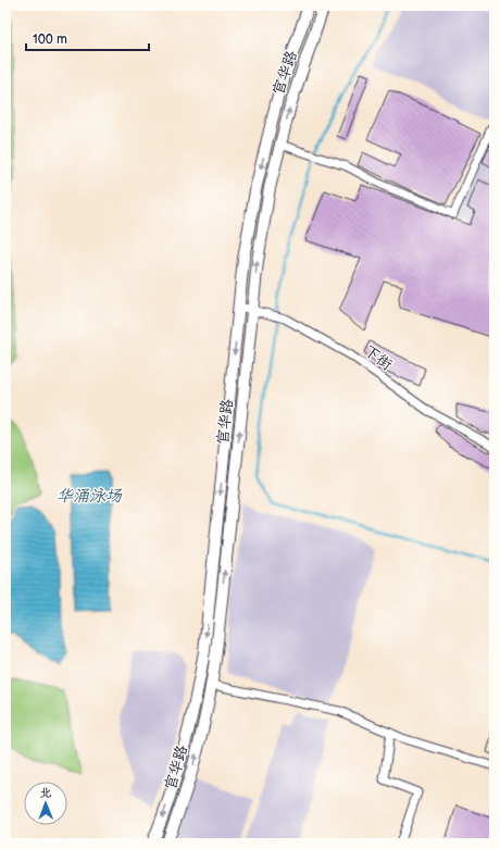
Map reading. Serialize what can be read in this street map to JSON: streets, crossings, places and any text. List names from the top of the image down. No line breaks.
{"streets":{"main road":["官华路"],"street":["下街"]},"crossings":[["官华路","下街"]],"water":["华涌泳场"],"scale_bar":"100 m","north":"top"}
